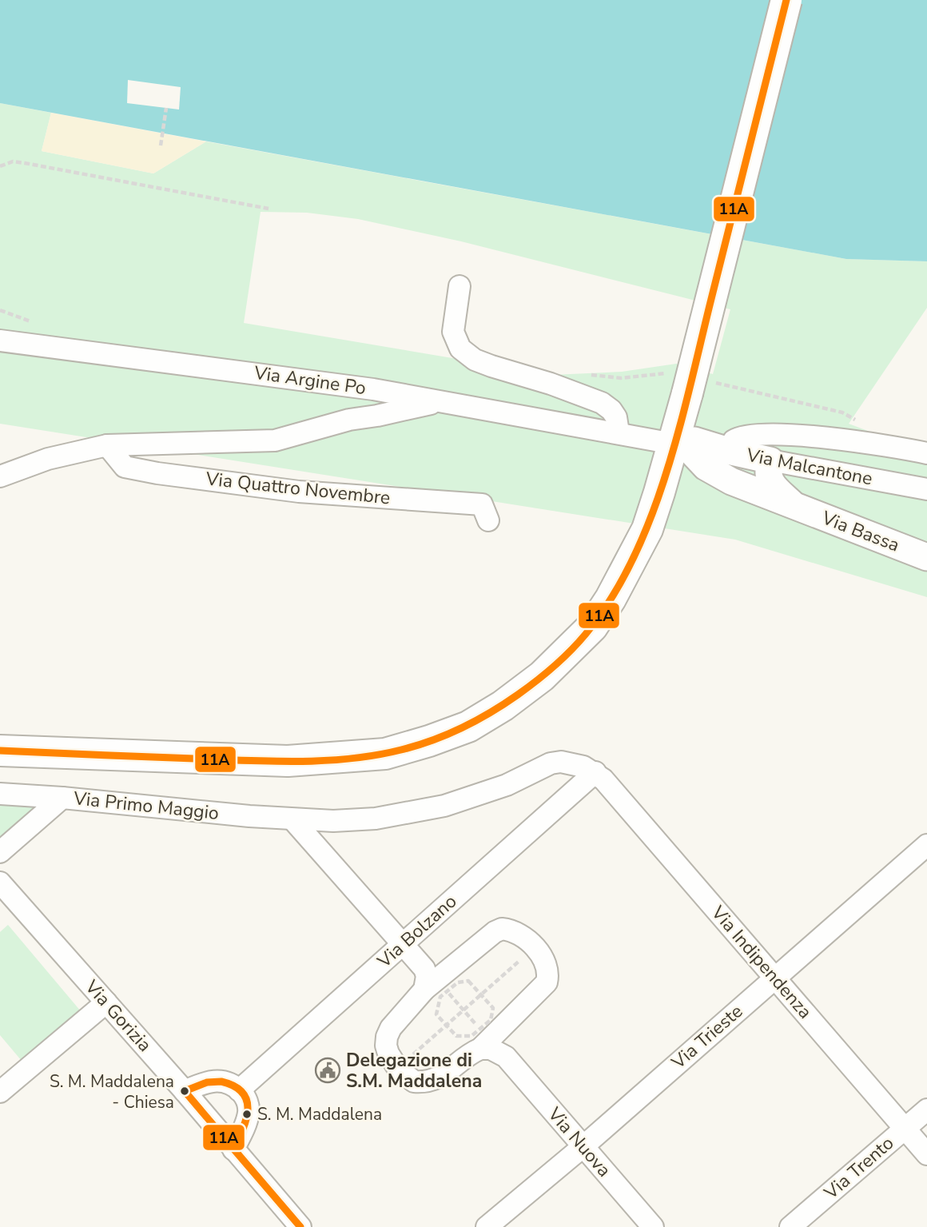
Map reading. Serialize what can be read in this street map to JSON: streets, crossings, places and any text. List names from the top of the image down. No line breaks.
{"streets":{"street":["Via Argine Po","Via Malcantone","Via Quattro Novembre","Via Bassa","Via Primo Maggio","Via Bolzano","Via Indipendenza","Via Gorizia","Via Trieste","Via Nuova","Via Trento"]},"crossings":[["Via Argine Po","Via Quattro Novembre"],["Via Argine Po","Via Bassa"],["Via Primo Maggio","Via Bolzano"],["Via Primo Maggio","Via Indipendenza"],["Via Bolzano","Via Indipendenza"],["Via Indipendenza","Via Trieste"],["Via Indipendenza","Via Trento"],["Via Trieste","Via Nuova"]],"places":{"public building":["Delegazione di S.M. Maddalena"],"other":["S. M. Maddalena - Chiesa","S. M. Maddalena"]},"lines":["transit line 11A"]}
